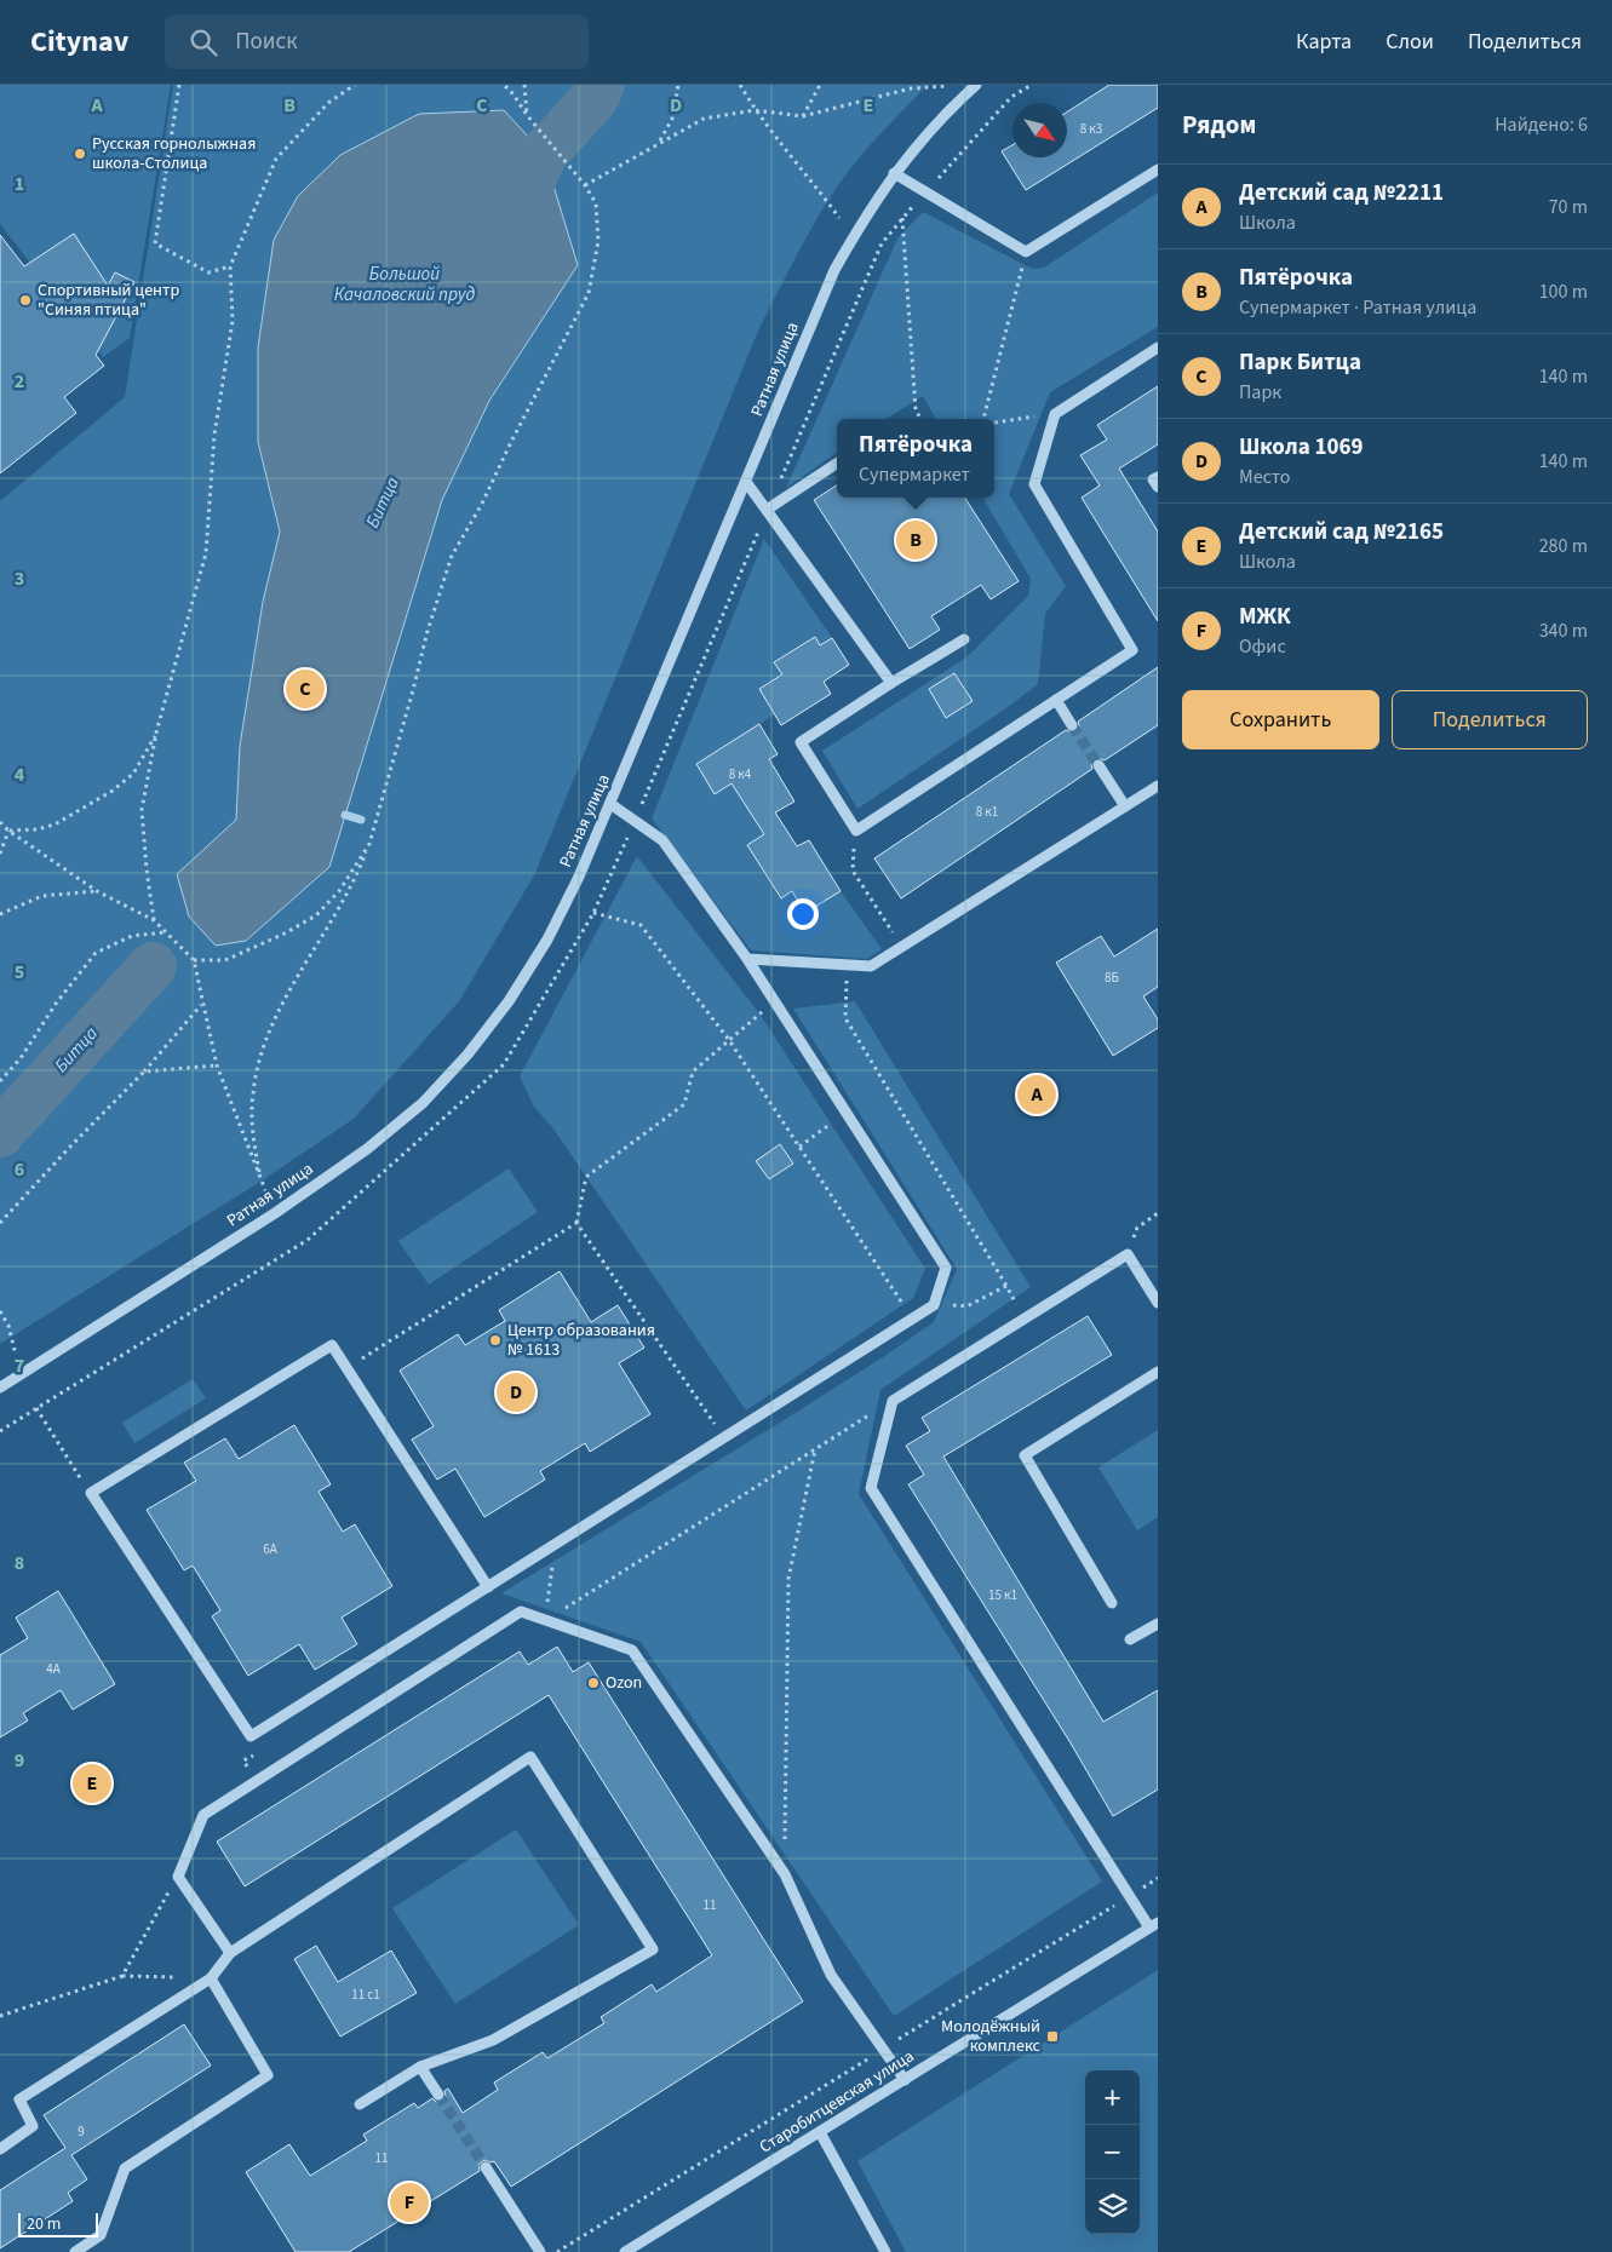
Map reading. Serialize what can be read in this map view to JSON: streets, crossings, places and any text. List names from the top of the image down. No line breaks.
{"streets":{"street":["Ратная улица","Старобитцевская улица"]},"water":["Большой Качаловский пруд","Битца"],"places":{"other":["Русская горнолыжная школа-Столица","Спортивный центр \"Синяя птица\"","Центр образования № 1613","Ozon"],"transit":["Молодёжный комплекс"]},"house_numbers":["8 к3","8 к4","8 к1","8Б","6А","15 к1","4А","11","11 с1","9","11"],"scale_bar":"20 m","north":"bottom right","page":{"header":"Citynav","search":"Поиск","nav":["Карта","Слои","Поделиться"],"heading":["Рядом","Найдено: 6"],"list":[{"mark":"A","name":"Детский сад №2211","note":"Школа","value":"70 m"},{"mark":"B","name":"Пятёрочка","note":"Супермаркет · Ратная улица","value":"100 m"},{"mark":"C","name":"Парк Битца","note":"Парк","value":"140 m"},{"mark":"D","name":"Школа 1069","note":"Место","value":"140 m"},{"mark":"E","name":"Детский сад №2165","note":"Школа","value":"280 m"},{"mark":"F","name":"МЖК","note":"Офис","value":"340 m"}],"popup":["Пятёрочка","Супермаркет"],"pins":["B","C","A","D","E","F"],"buttons":["Сохранить","Поделиться"],"map_buttons":["+","−"],"scale":"20 m"},"grid":{"columns":["A","B","C","D","E"],"rows":["1","2","3","4","5","6","7","8","9"]}}
